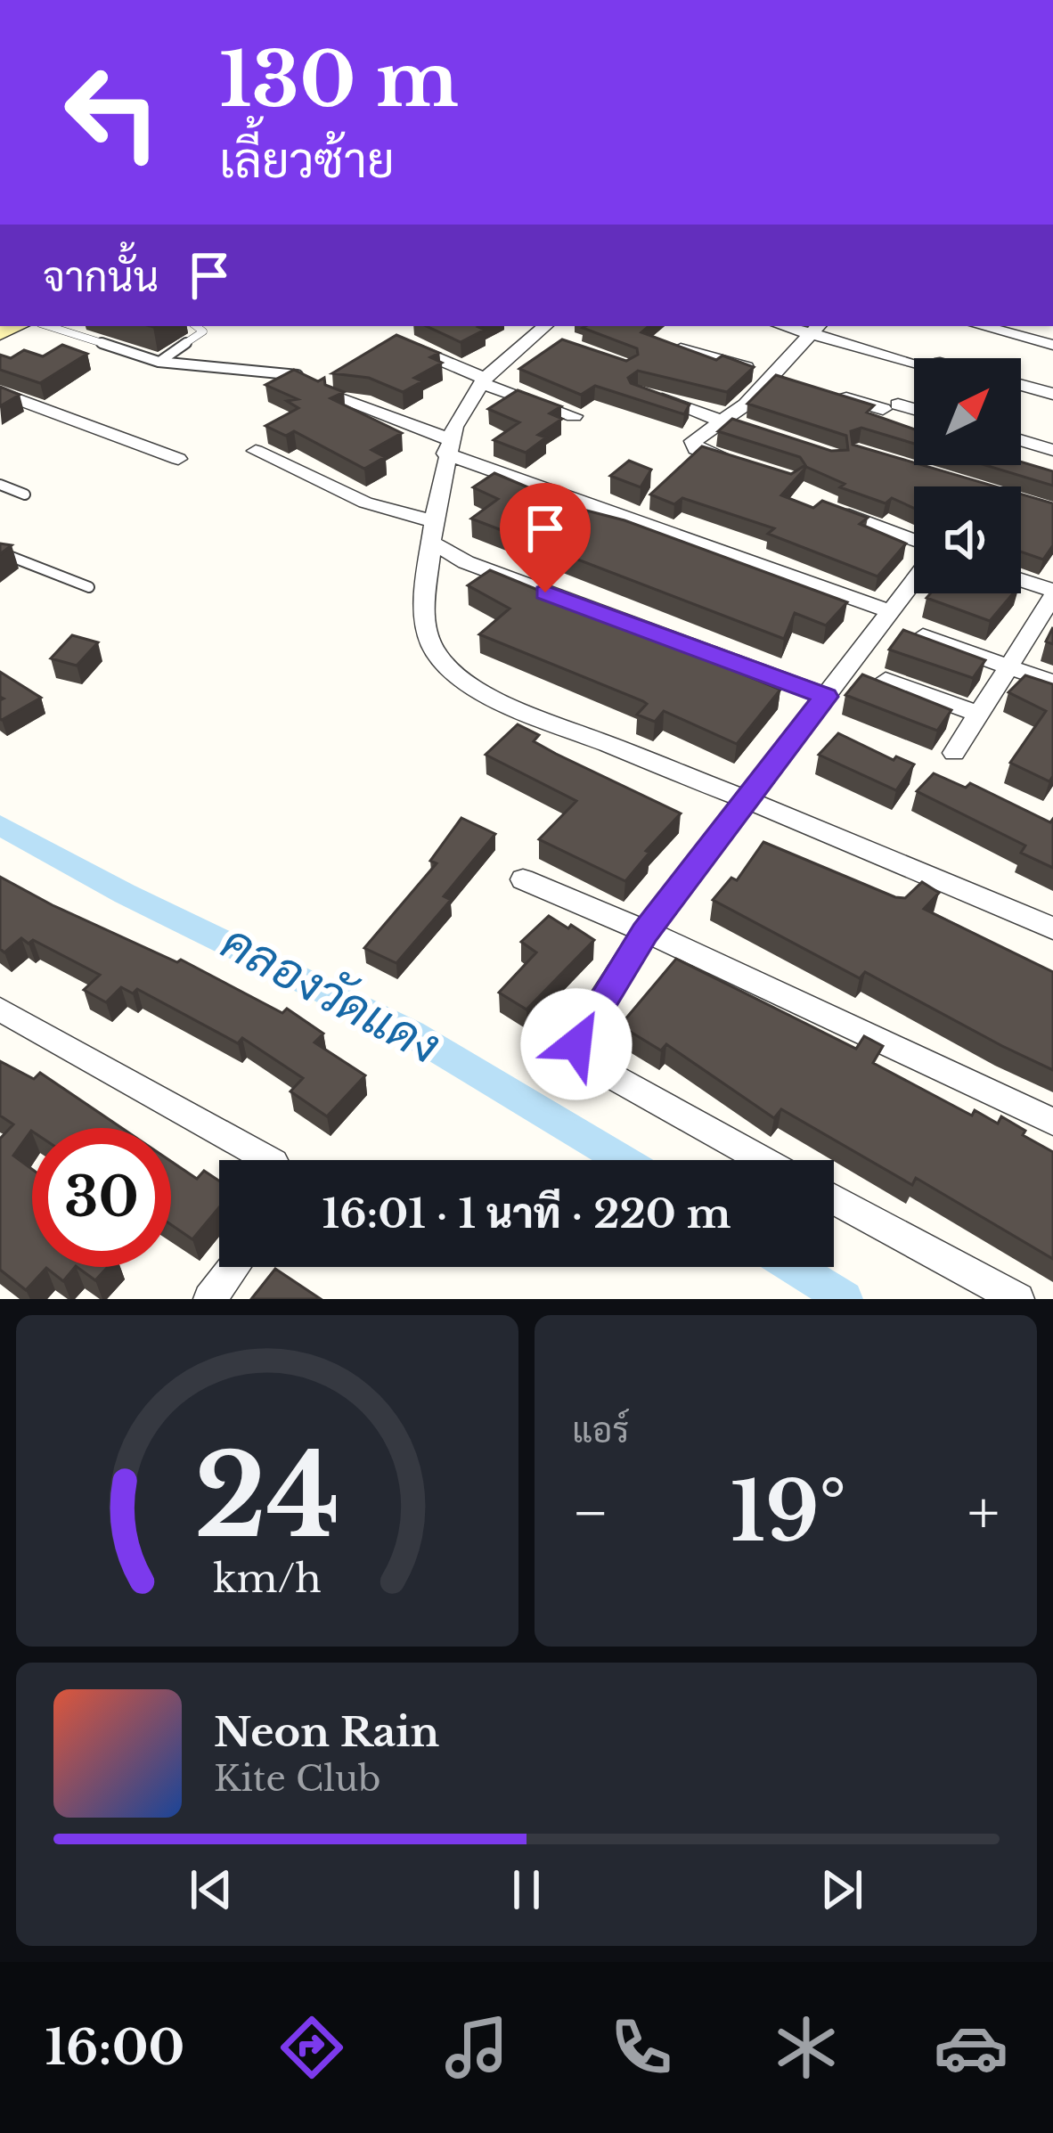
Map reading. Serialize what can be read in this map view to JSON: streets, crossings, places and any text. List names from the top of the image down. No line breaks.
{"water":["คลองวัดแดง"],"north":"top right","page":{"turn":["130 m","เลี้ยวซ้าย"],"then":"จากนั้น","limit":"30","trip":"16:01 · 1 นาที · 220 m","tile":"แอร์","heat":["−","19°","+"],"song":["Neon Rain","Kite Club"],"tabs":"16:00","gauge":["24","km/h"]}}
